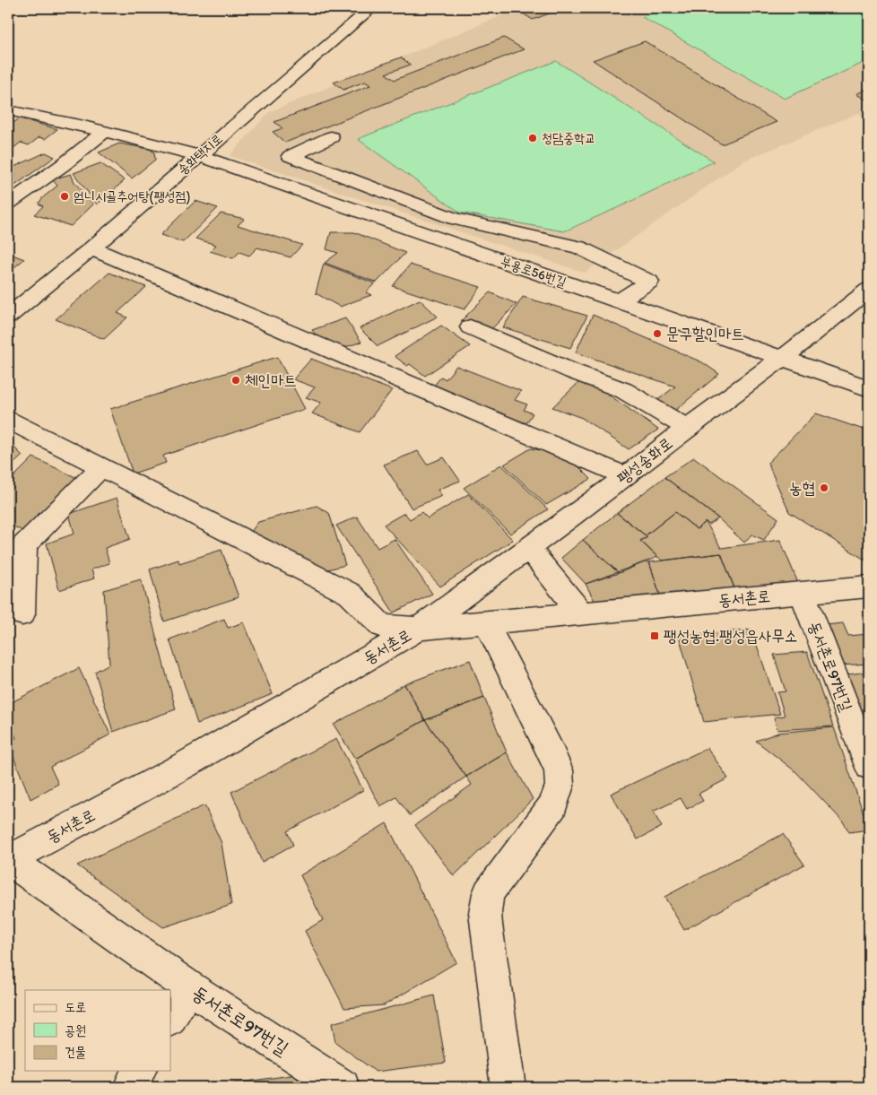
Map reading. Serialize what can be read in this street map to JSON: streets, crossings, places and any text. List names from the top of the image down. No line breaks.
{"streets":{"street":["송화택지로","부용로56번길","팽성송화로","동서촌로","동서촌로97번길"]},"crossings":[["송화택지로","부용로56번길"],["부용로56번길","팽성송화로"],["팽성송화로","동서촌로"],["동서촌로","동서촌로97번길"]],"places":{"other":["청담중학교","엄니시골추어탕(팽성점)","문구할인마트","체인마트","농협"],"transit":["팽성농협.팽성읍사무소"]},"legend":["도로","공원","건물"]}
